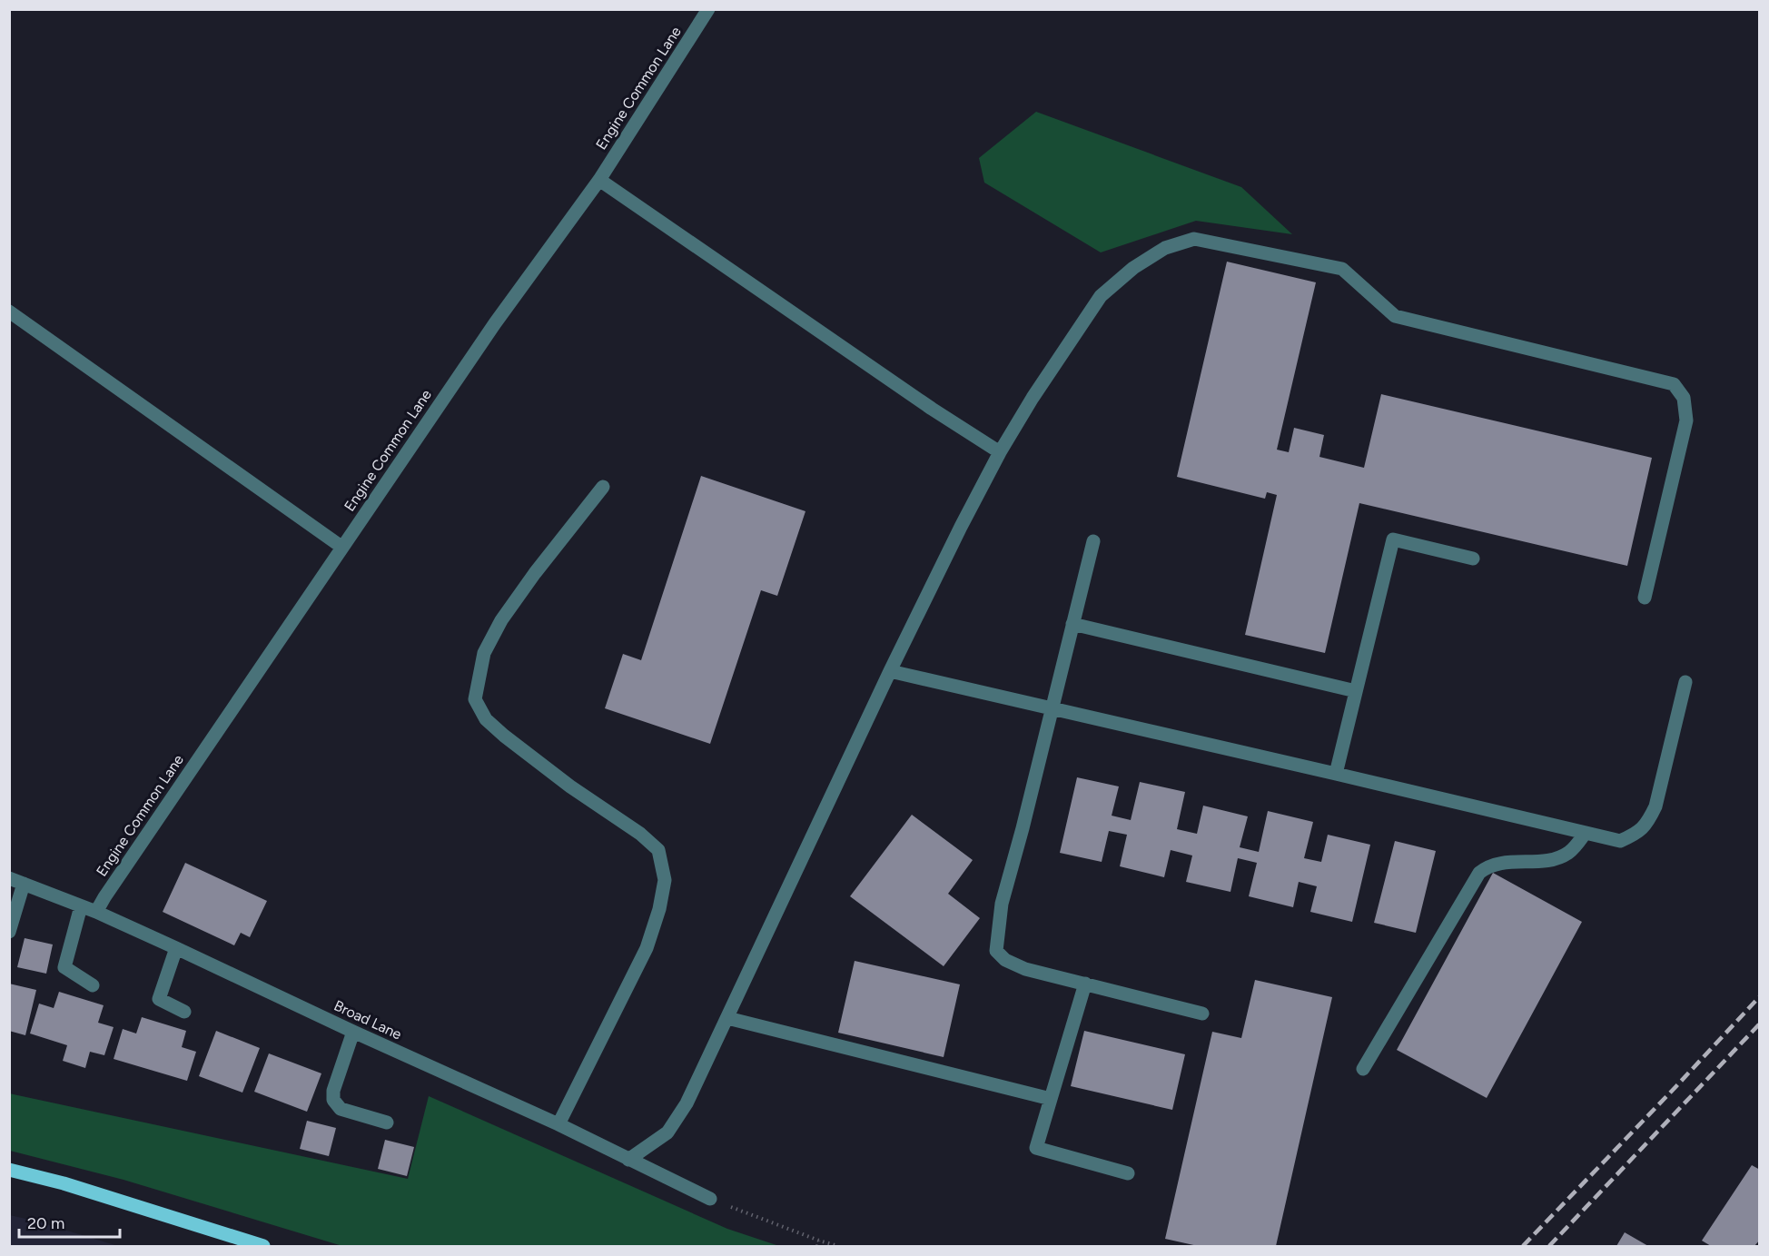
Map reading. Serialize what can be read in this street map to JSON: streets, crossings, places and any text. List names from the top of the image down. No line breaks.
{"streets":{"street":["Engine Common Lane","Broad Lane"]},"crossings":[["Engine Common Lane","Broad Lane"]],"scale_bar":"20 m"}
